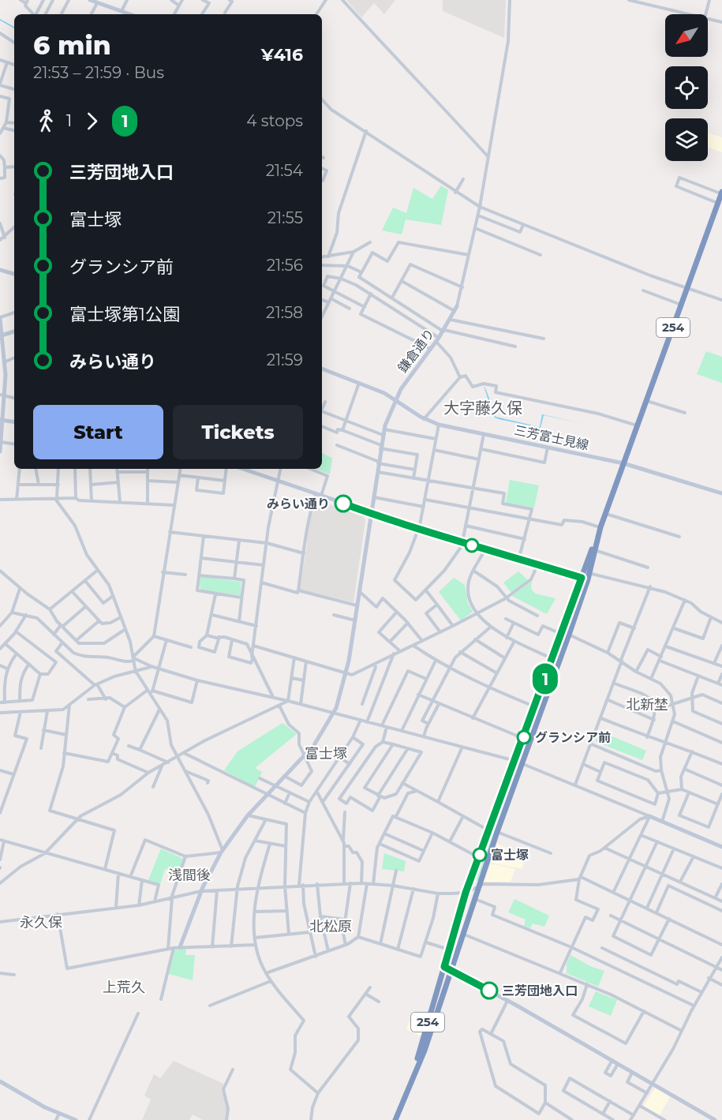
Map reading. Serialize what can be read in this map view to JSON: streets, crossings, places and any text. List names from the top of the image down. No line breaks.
{"streets":{"highway":["254"],"street":["鎌倉通り","三芳富士見線"]},"crossings":[["254","三芳富士見線"],["鎌倉通り","三芳富士見線"]],"districts":["大字藤久保","北新埜","富士塚","浅間後","永久保","北松原","上荒久"],"places":["みらい通り","グランシア前","富士塚","三芳団地入口"],"lines":["bus line 1"],"north":"bottom left","page":{"on_map":"1","heading":["6 min","21:53 – 21:59 · Bus","¥416"],"legs":["1","1","4 stops"],"list":[{"name":"三芳団地入口","value":"21:54"},{"name":"富士塚","value":"21:55"},{"name":"グランシア前","value":"21:56"},{"name":"富士塚第1公園","value":"21:58"},{"name":"みらい通り","value":"21:59"}],"buttons":["Start","Tickets"]}}
